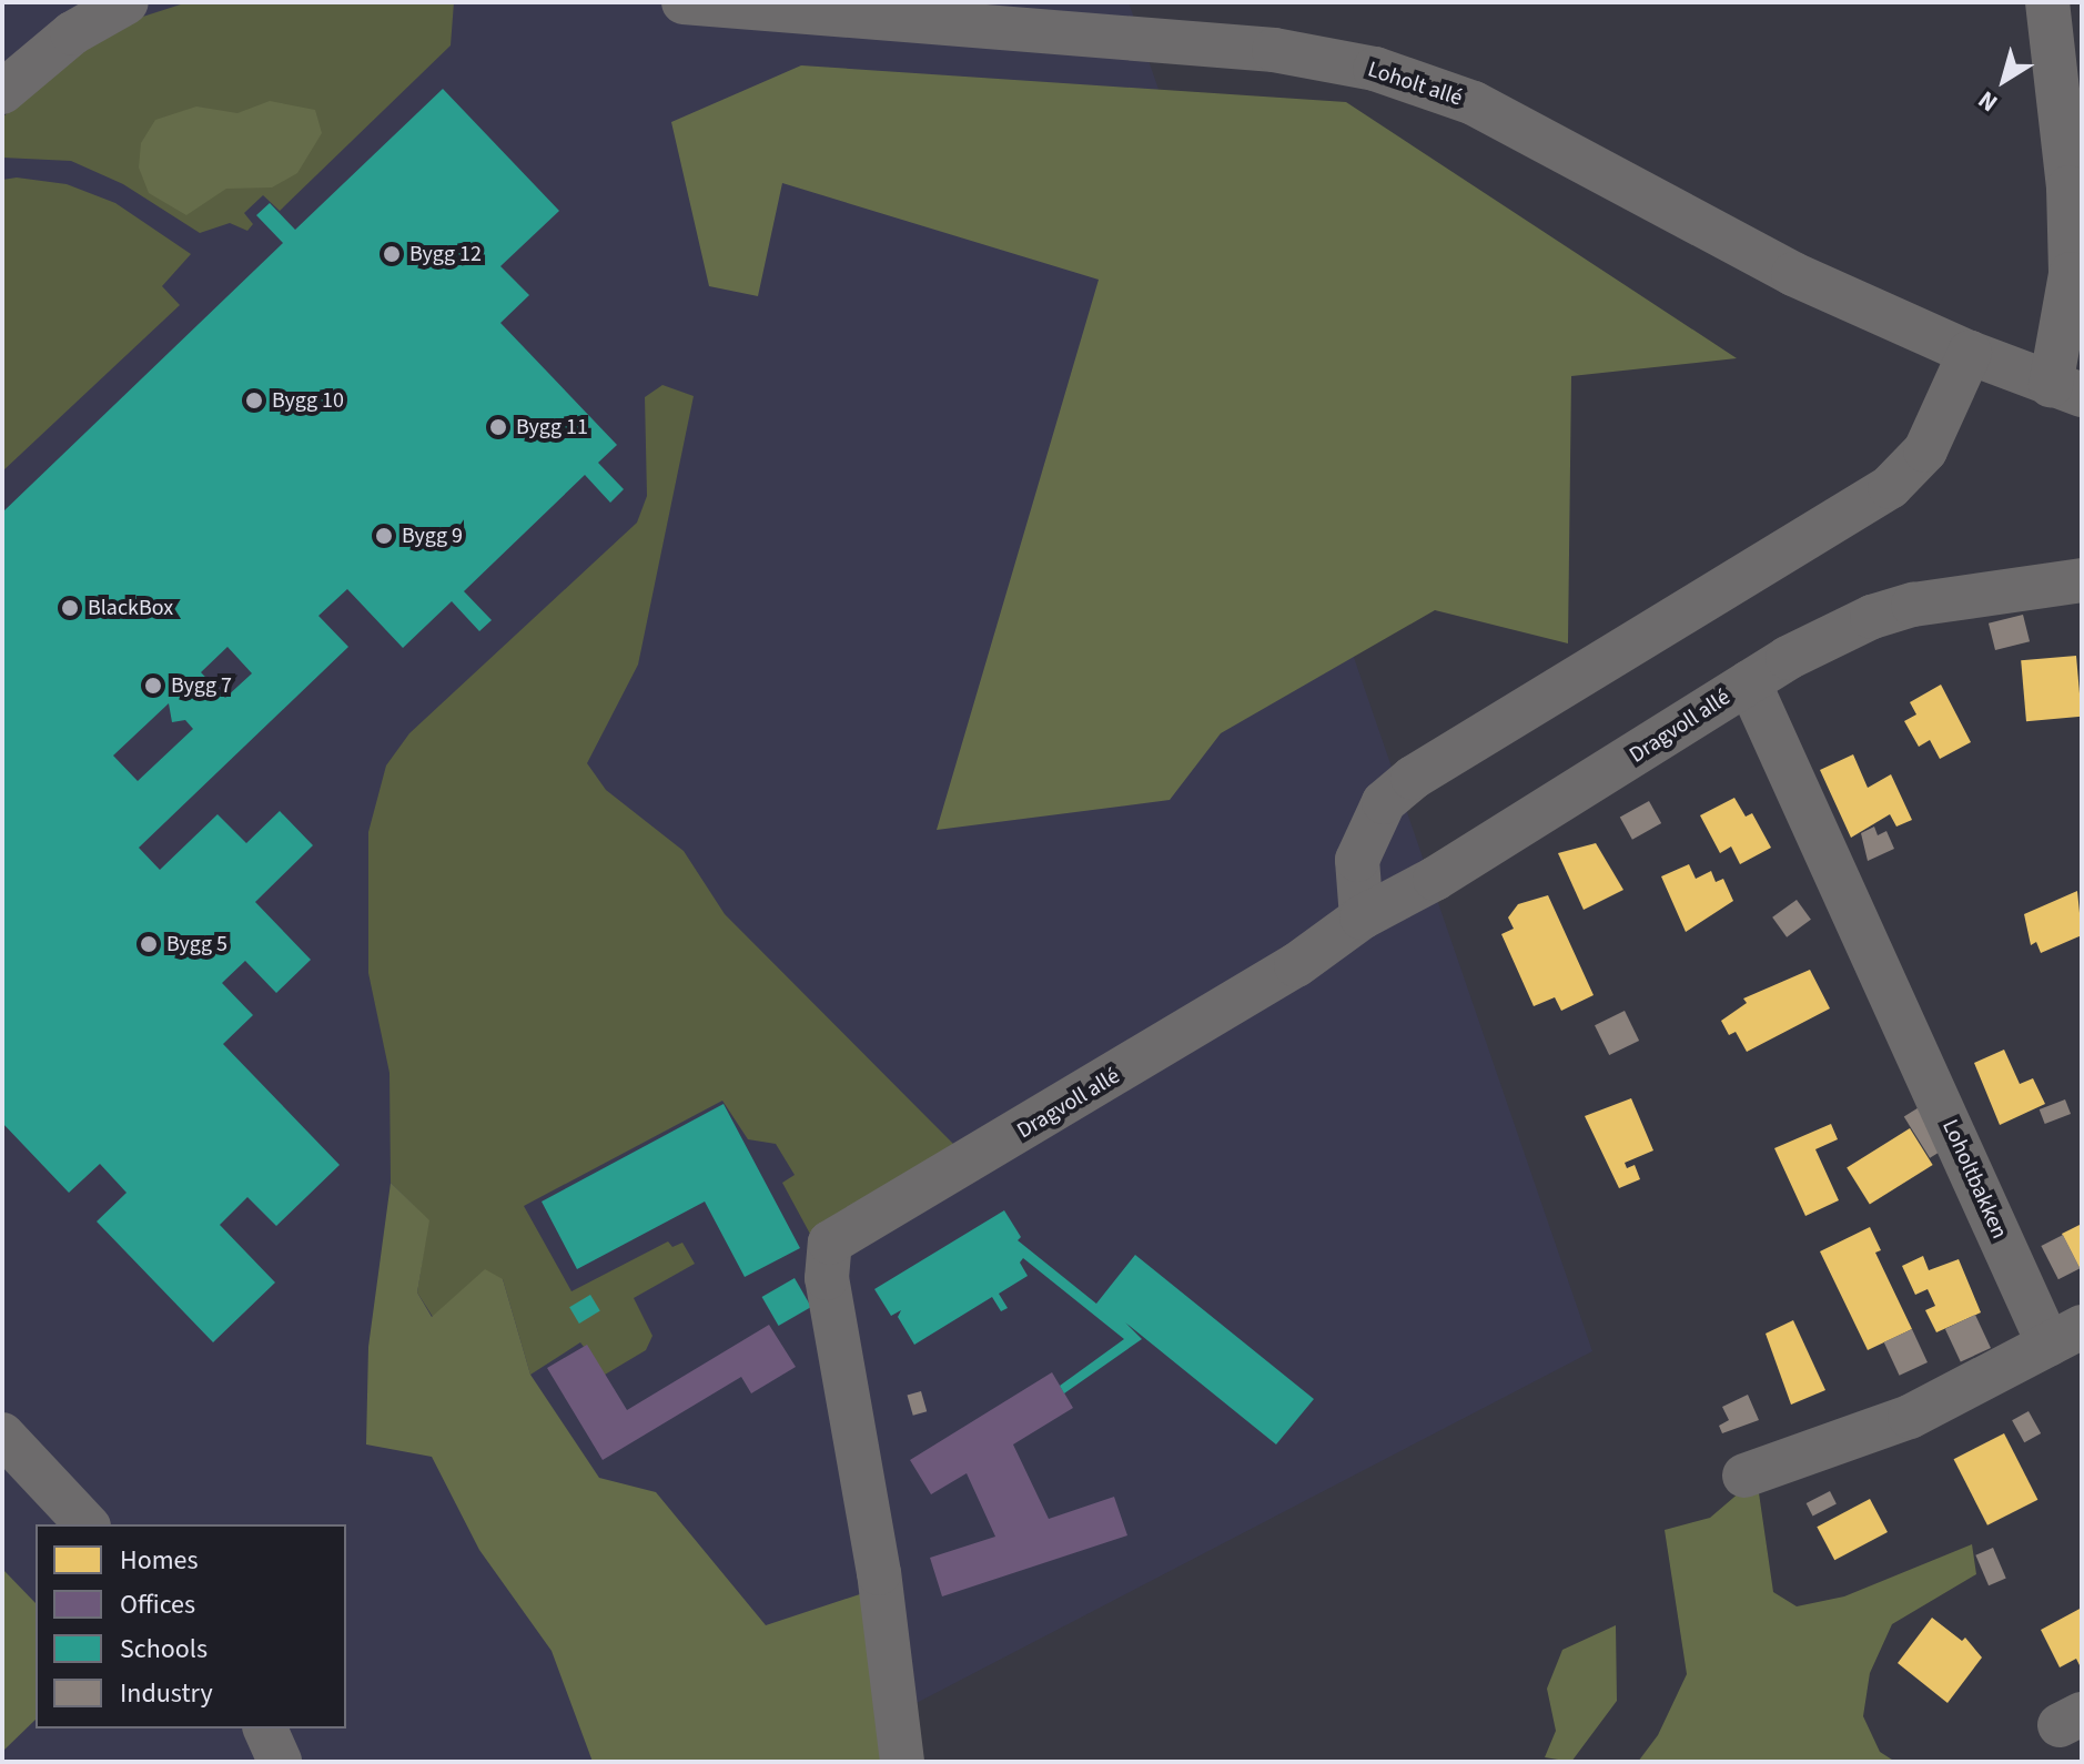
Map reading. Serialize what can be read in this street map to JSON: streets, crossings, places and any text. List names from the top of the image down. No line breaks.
{"streets":{"street":["Loholt allé","Dragvoll allé","Loholtbakken"]},"crossings":[["Dragvoll allé","Loholtbakken"]],"places":["Bygg 12","Bygg 10","Bygg 11","Bygg 9","BlackBox","Bygg 7","Bygg 5"],"legend":["Homes","Offices","Schools","Industry"],"north":"bottom left"}
